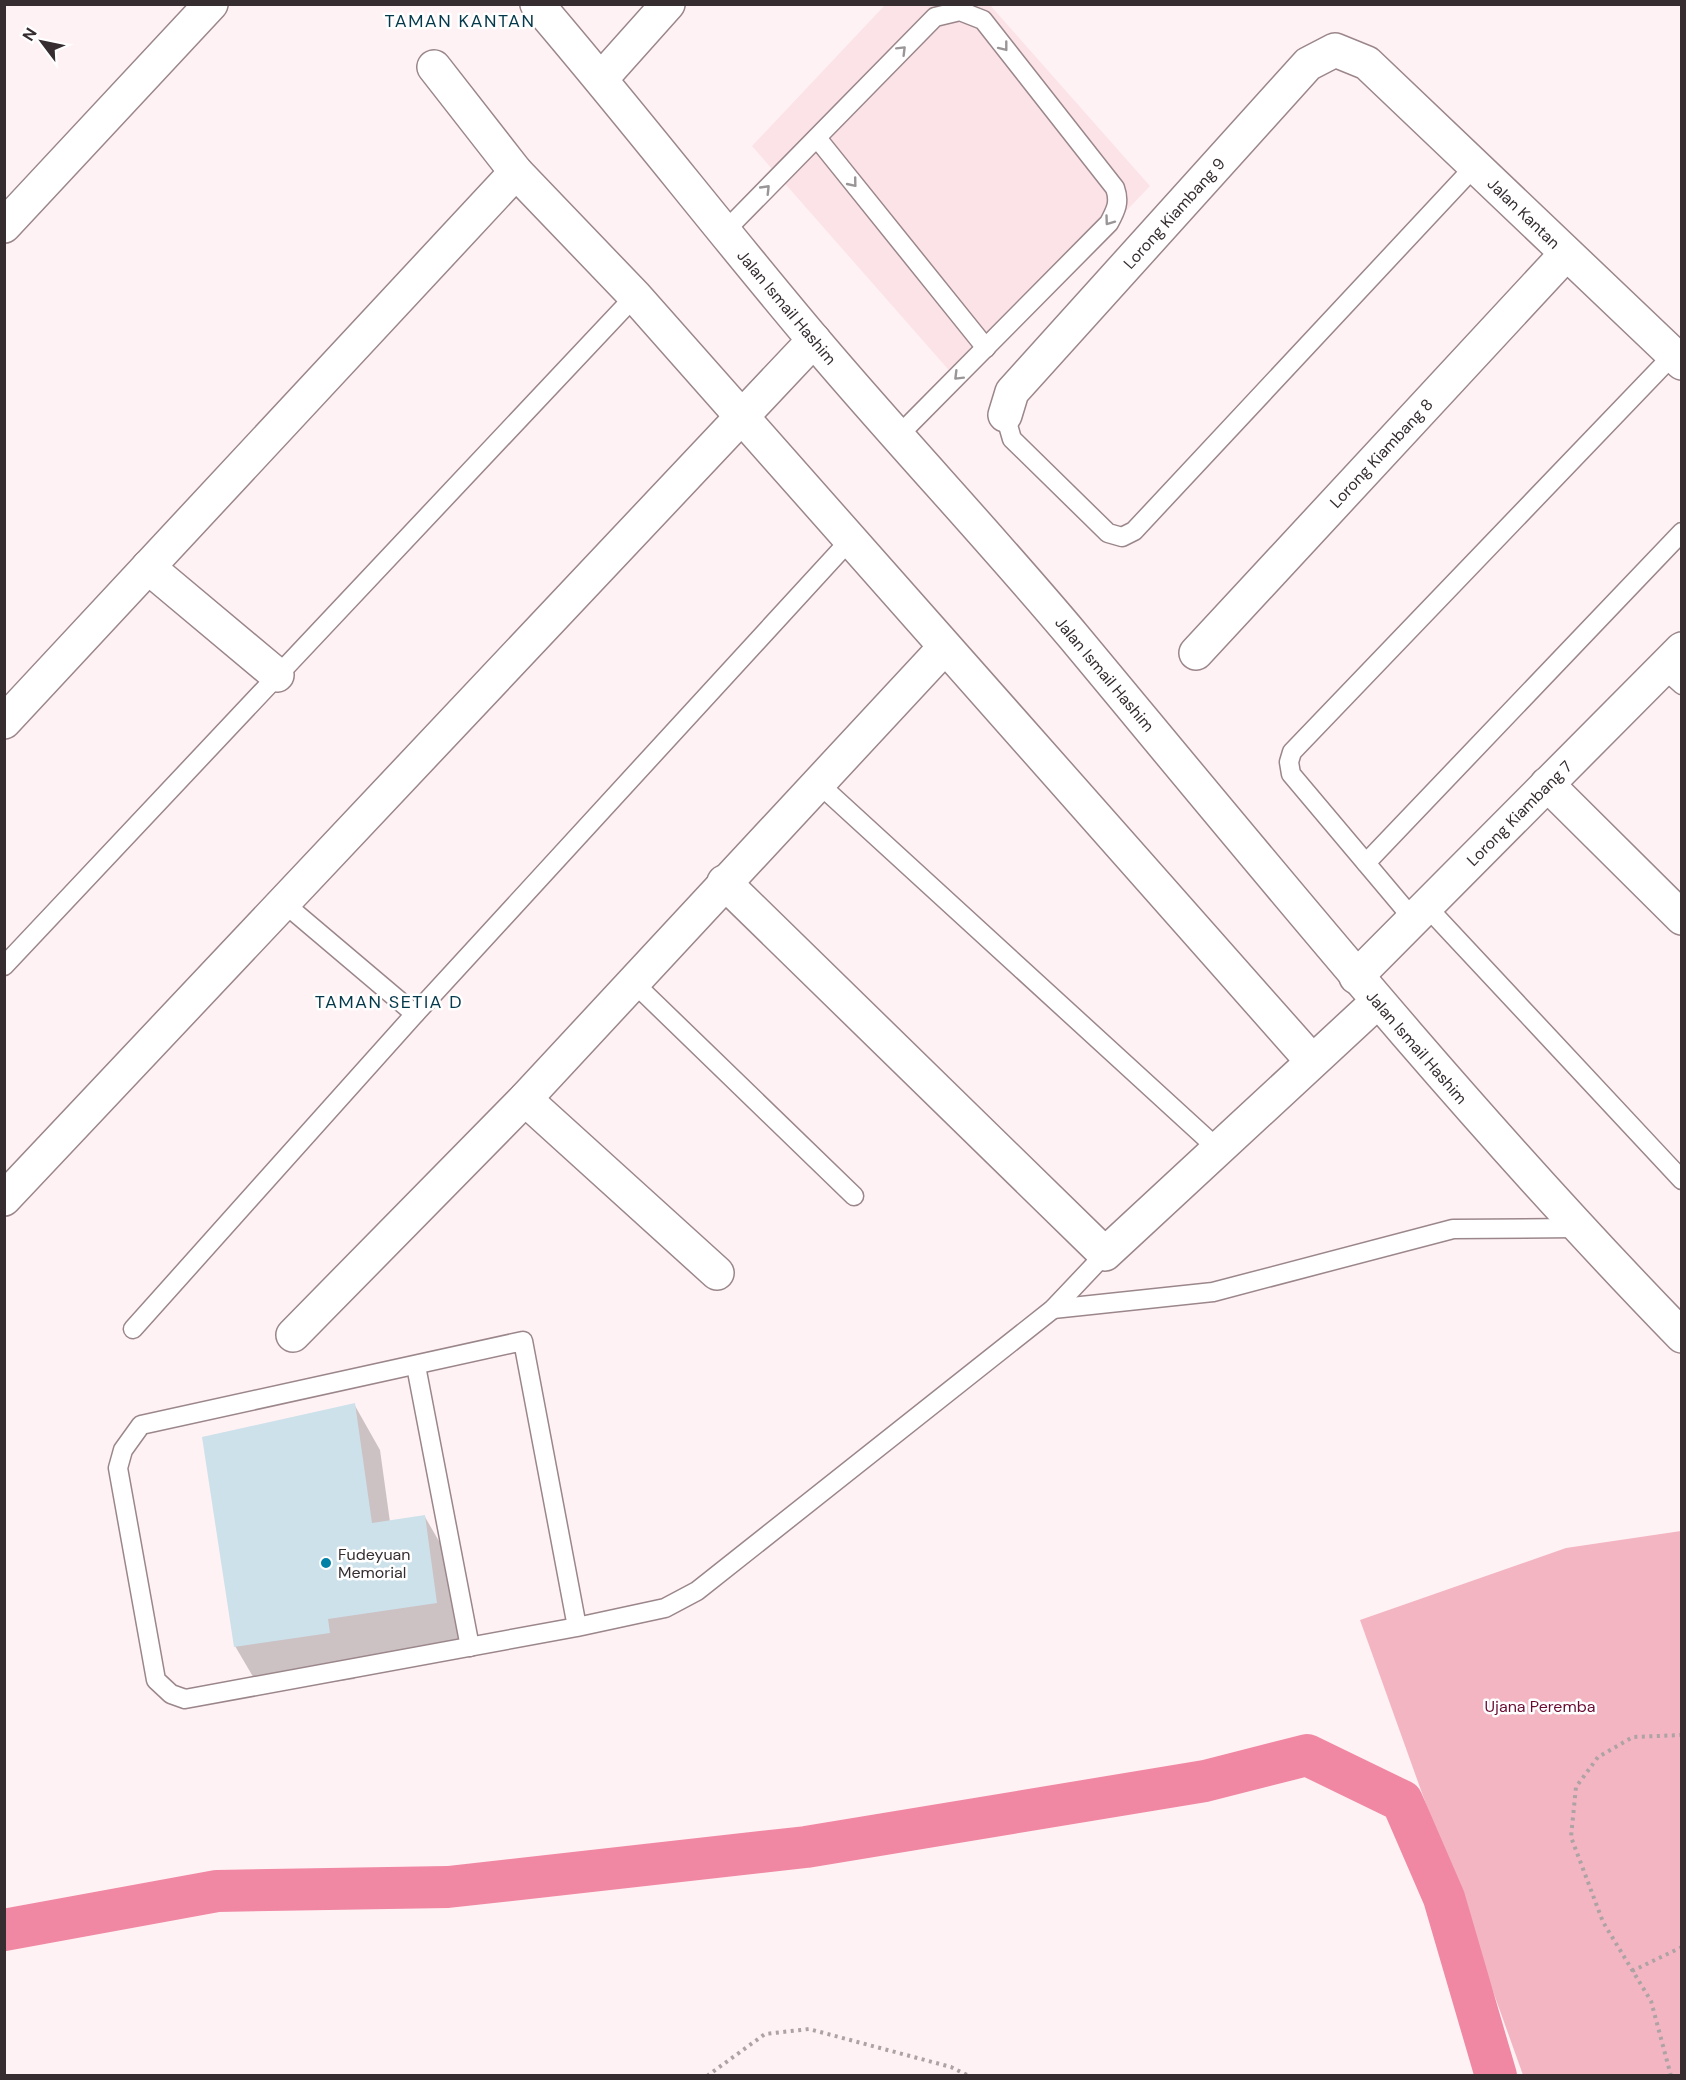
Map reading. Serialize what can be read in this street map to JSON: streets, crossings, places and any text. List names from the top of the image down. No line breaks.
{"streets":{"street":["Lorong Kiambang 9","Jalan Kantan","Jalan Ismail Hashim","Lorong Kiambang 8","Lorong Kiambang 7"]},"crossings":[["Lorong Kiambang 9","Jalan Kantan"],["Jalan Kantan","Lorong Kiambang 8"],["Jalan Ismail Hashim","Lorong Kiambang 7"]],"districts":["TAMAN KANTAN","TAMAN SETIA D"],"parks":["Ujana Peremba"],"places":["Fudeyuan Memorial"],"north":"top left"}
